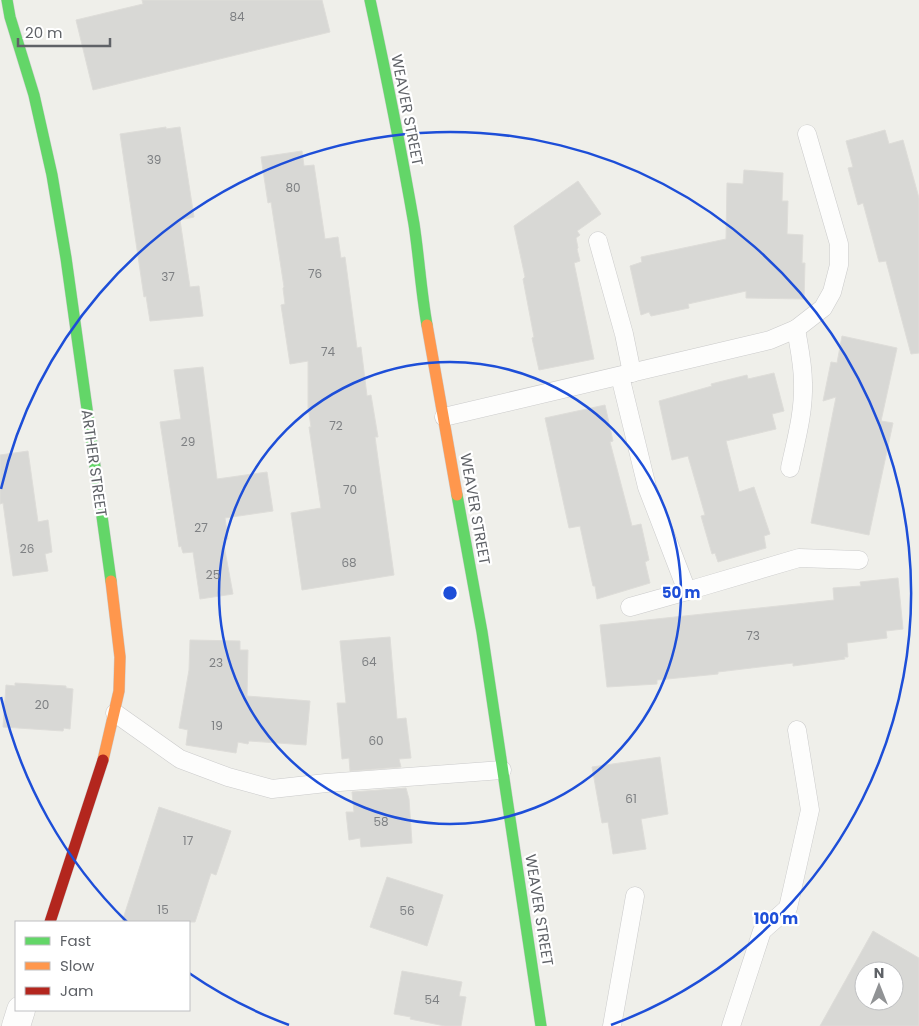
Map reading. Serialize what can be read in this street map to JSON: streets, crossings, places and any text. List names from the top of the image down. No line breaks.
{"streets":{"street":["WEAVER STREET","ARTHER STREET"]},"house_numbers":["84","39","80","76","37","74","72","29","70","27","26","68","25","73","64","23","20","19","60","61","58","17","15","56","54"],"legend":["Fast","Slow","Jam"],"scale_bar":"20 m","north":"top","rings":["50 m","100 m"]}
